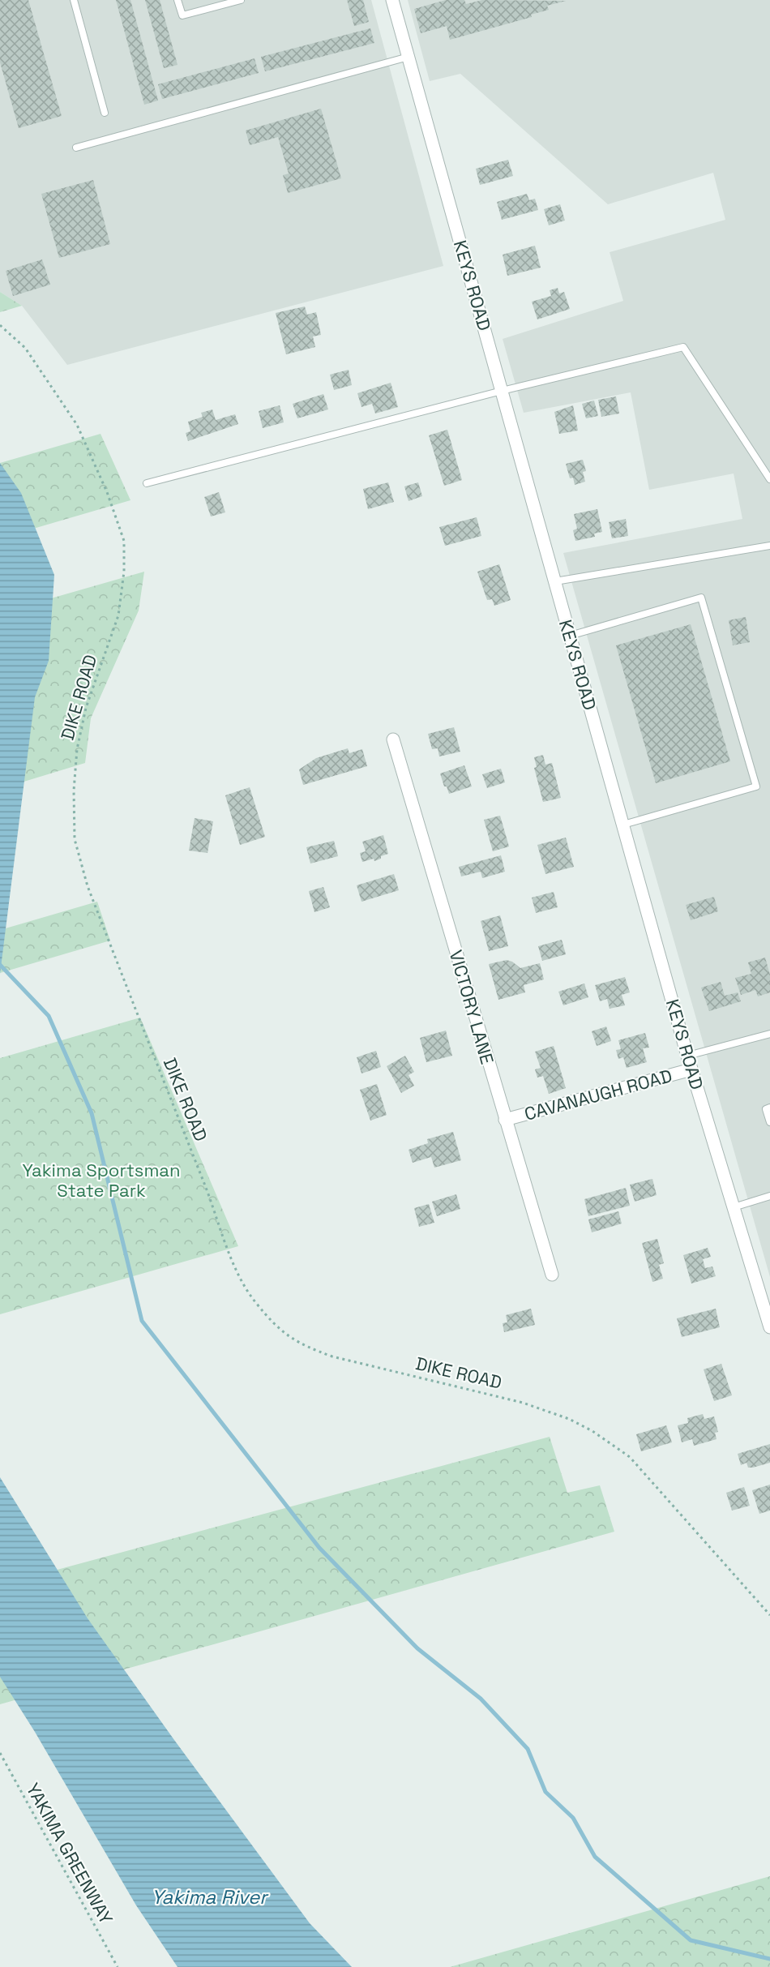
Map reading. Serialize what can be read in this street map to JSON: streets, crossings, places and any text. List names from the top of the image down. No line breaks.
{"streets":{"street":["KEYS ROAD","VICTORY LANE","CAVANAUGH ROAD"],"path":["DIKE ROAD","YAKIMA GREENWAY"]},"crossings":[["KEYS ROAD","CAVANAUGH ROAD"],["VICTORY LANE","CAVANAUGH ROAD"]],"water":["Yakima River"],"parks":["Yakima Sportsman State Park"]}
